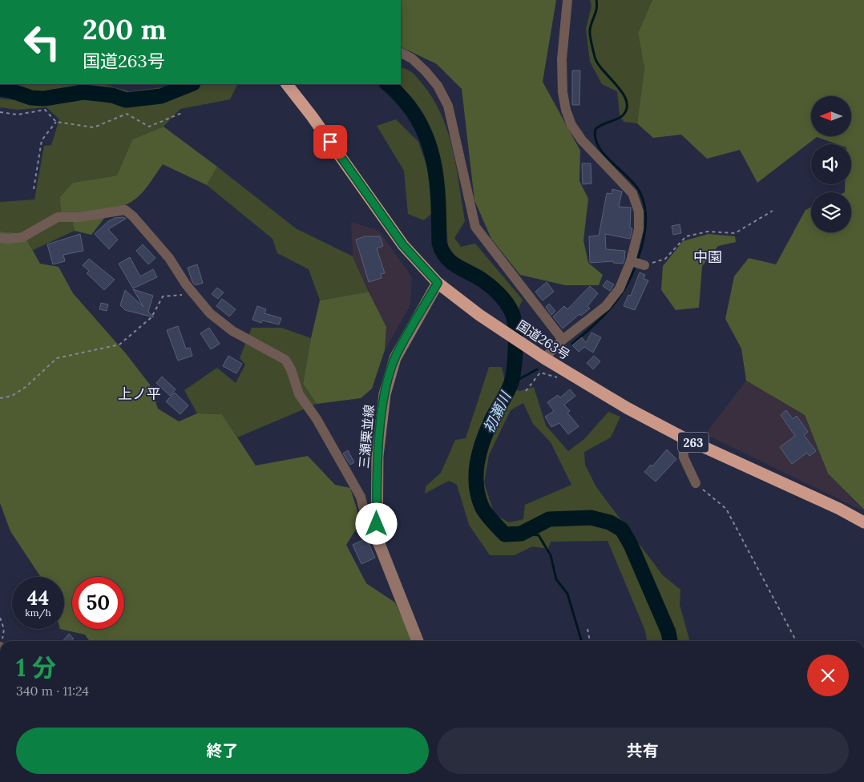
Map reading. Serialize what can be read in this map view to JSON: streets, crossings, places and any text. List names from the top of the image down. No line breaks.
{"streets":{"highway":["国道263号","263"],"main road":["三瀬栗並線"]},"crossings":[["国道263号","三瀬栗並線"]],"districts":["中園","上ノ平"],"water":["初瀬川"],"north":"left","page":{"turn":["200 m","国道263号"],"speed":"44 km/h","limit":"50","heading":["1 分","340 m · 11:24"],"buttons":["終了","共有"]}}
